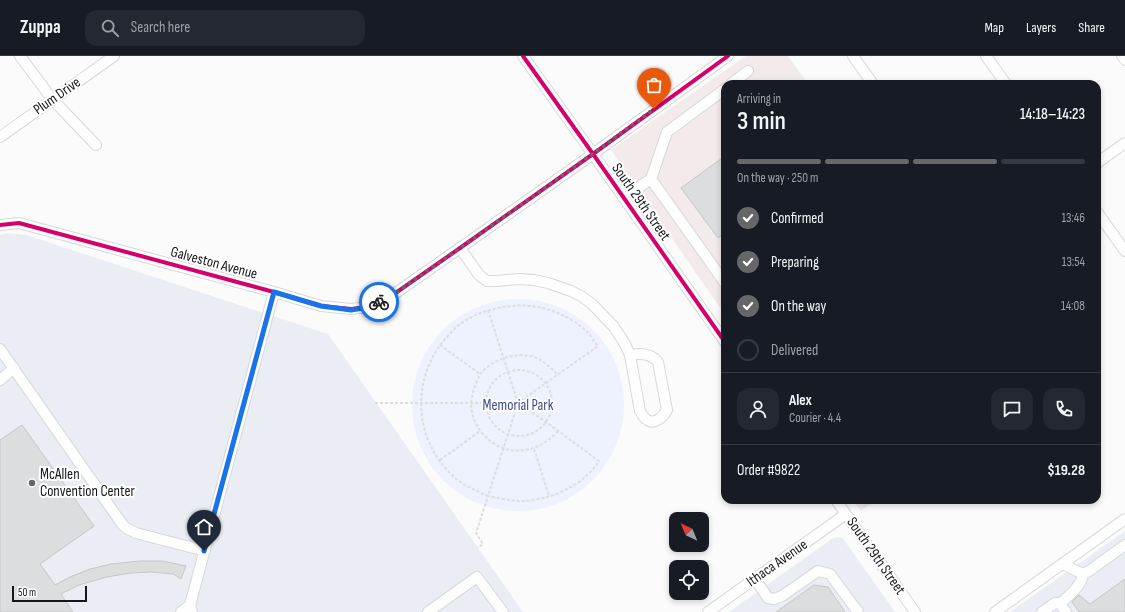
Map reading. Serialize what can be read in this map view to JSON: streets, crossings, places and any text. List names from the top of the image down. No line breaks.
{"streets":{"street":["Plum Drive","South 29th Street","Galveston Avenue","Ithaca Avenue"]},"crossings":[["South 29th Street","Galveston Avenue"],["South 29th Street","Ithaca Avenue"]],"parks":["Memorial Park"],"places":["McAllen Convention Center"],"scale_bar":"50 m","north":"top left","page":{"header":"Zuppa","search":"Search here","nav":["Map","Layers","Share"],"heading":["3 min","Arriving in","14:18–14:23"],"panel":["Alex","Courier · 4.4","Order #9822","$19.28"],"bar":"On the way · 250 m","list":[["Confirmed","13:46"],["Preparing","13:54"],["On the way","14:08"],"Delivered"],"scale":"50 m"}}
